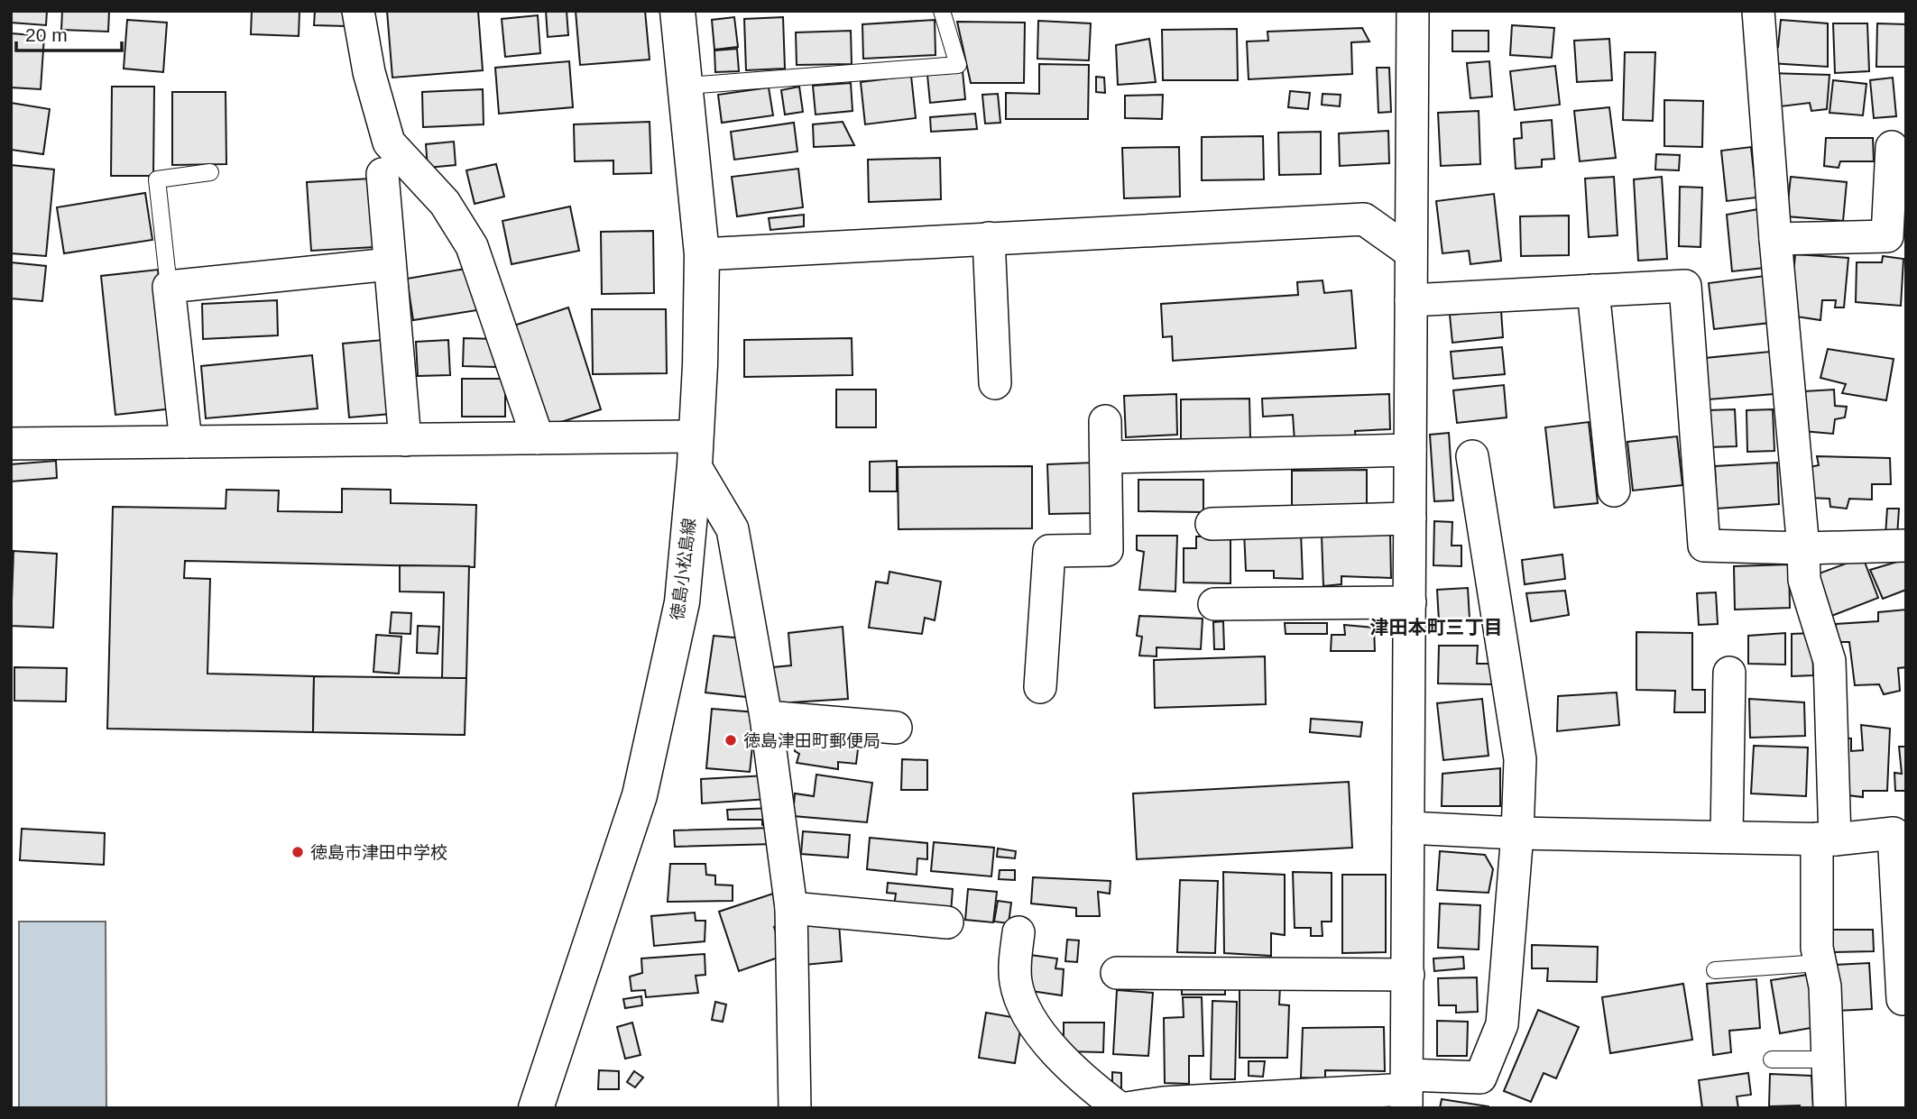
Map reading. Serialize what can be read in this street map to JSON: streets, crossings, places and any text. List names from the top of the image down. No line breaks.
{"streets":{"main road":["徳島小松島線"]},"districts":["津田本町三丁目"],"places":["徳島津田町郵便局","徳島市津田中学校"],"scale_bar":"20 m"}
